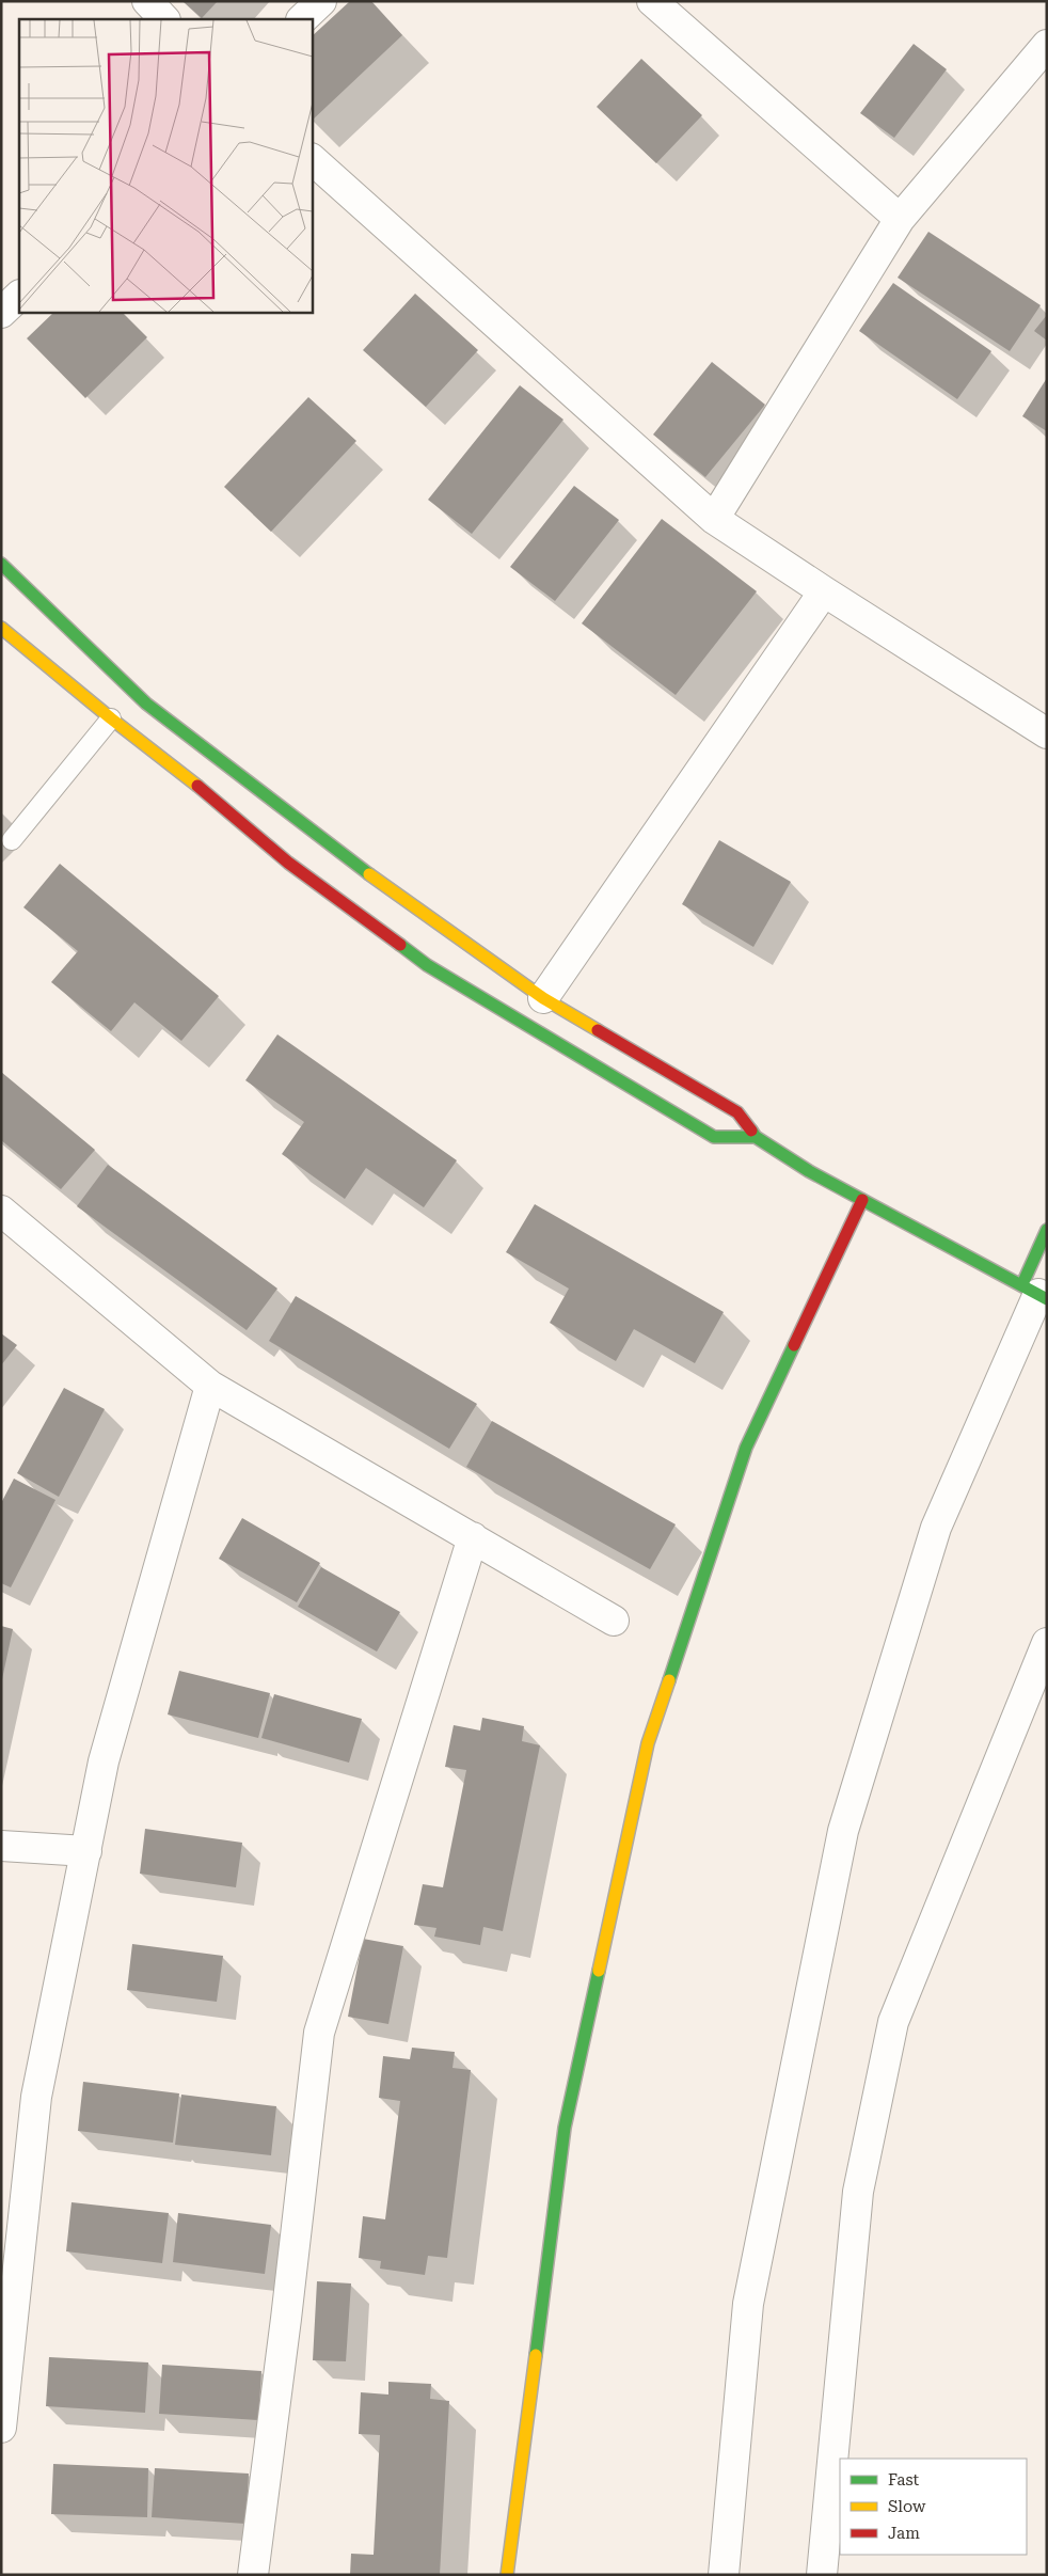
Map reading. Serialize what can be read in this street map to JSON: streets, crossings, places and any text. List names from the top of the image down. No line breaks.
{"legend":["Fast","Slow","Jam"]}
